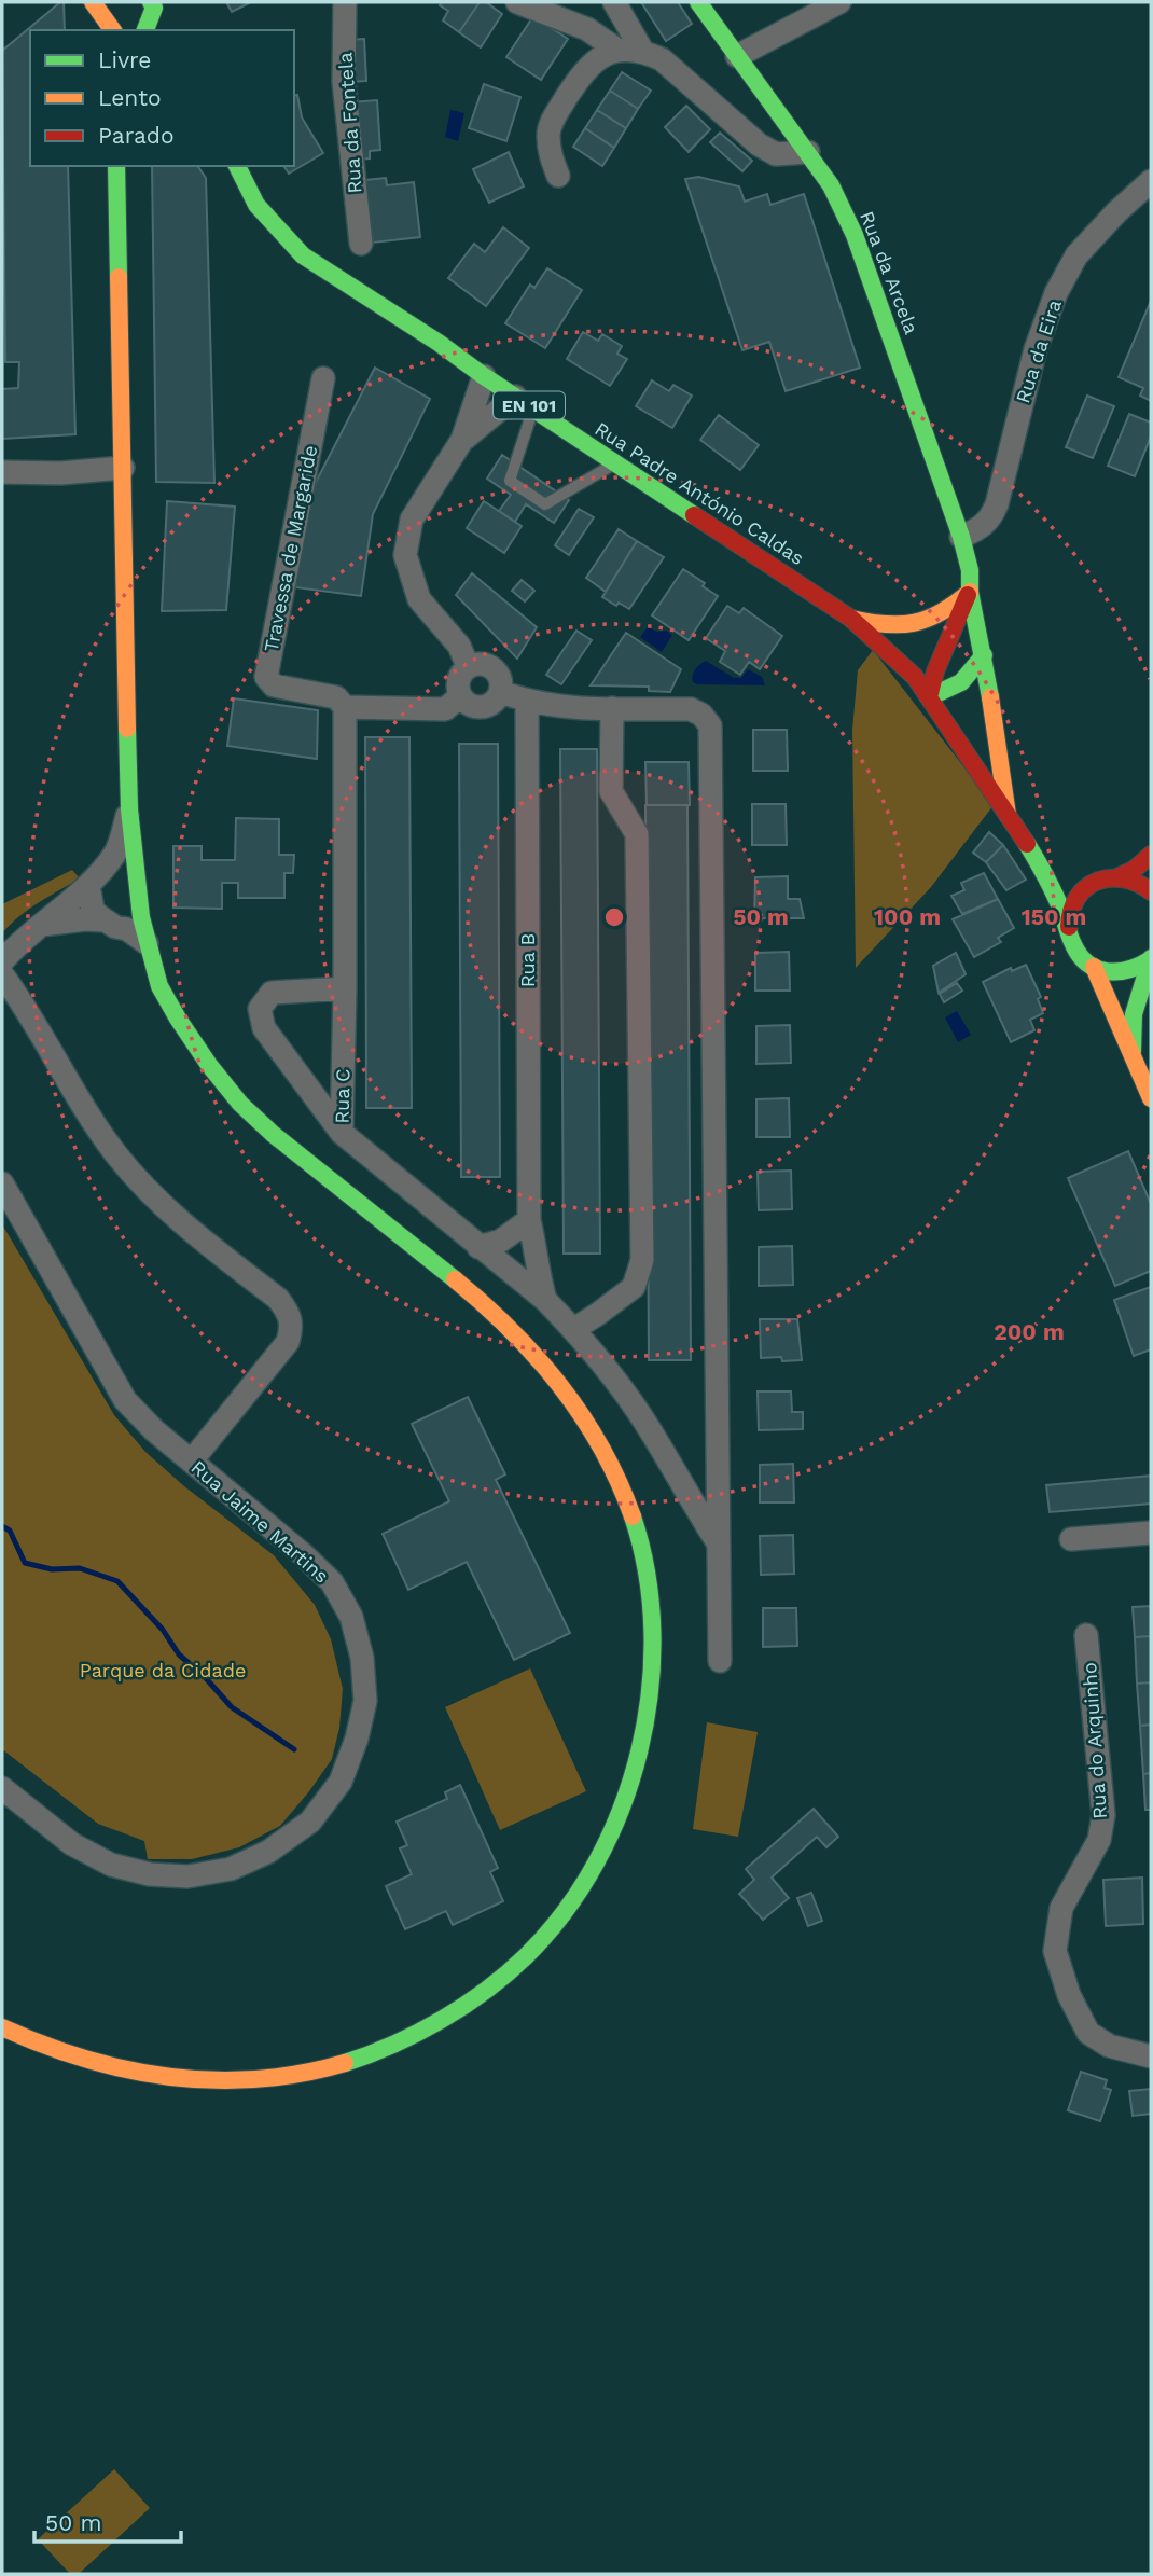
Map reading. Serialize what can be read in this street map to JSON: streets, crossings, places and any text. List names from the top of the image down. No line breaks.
{"streets":{"main road":["Rua da Arcela","EN 101","Rua Padre António Caldas"],"street":["Rua da Fontela","Rua da Eira","Travessa de Margaride","Rua B","Rua C","Rua Jaime Martins","Rua do Arquinho"]},"crossings":[["Rua da Arcela","Rua da Eira"],["Rua da Arcela","EN 101"],["EN 101","Rua Padre António Caldas"],["Travessa de Margaride","Rua C"],["Rua B","Rua C"]],"parks":["Parque da Cidade"],"legend":["Livre","Lento","Parado"],"scale_bar":"50 m","rings":["50 m","100 m","150 m","200 m"]}
